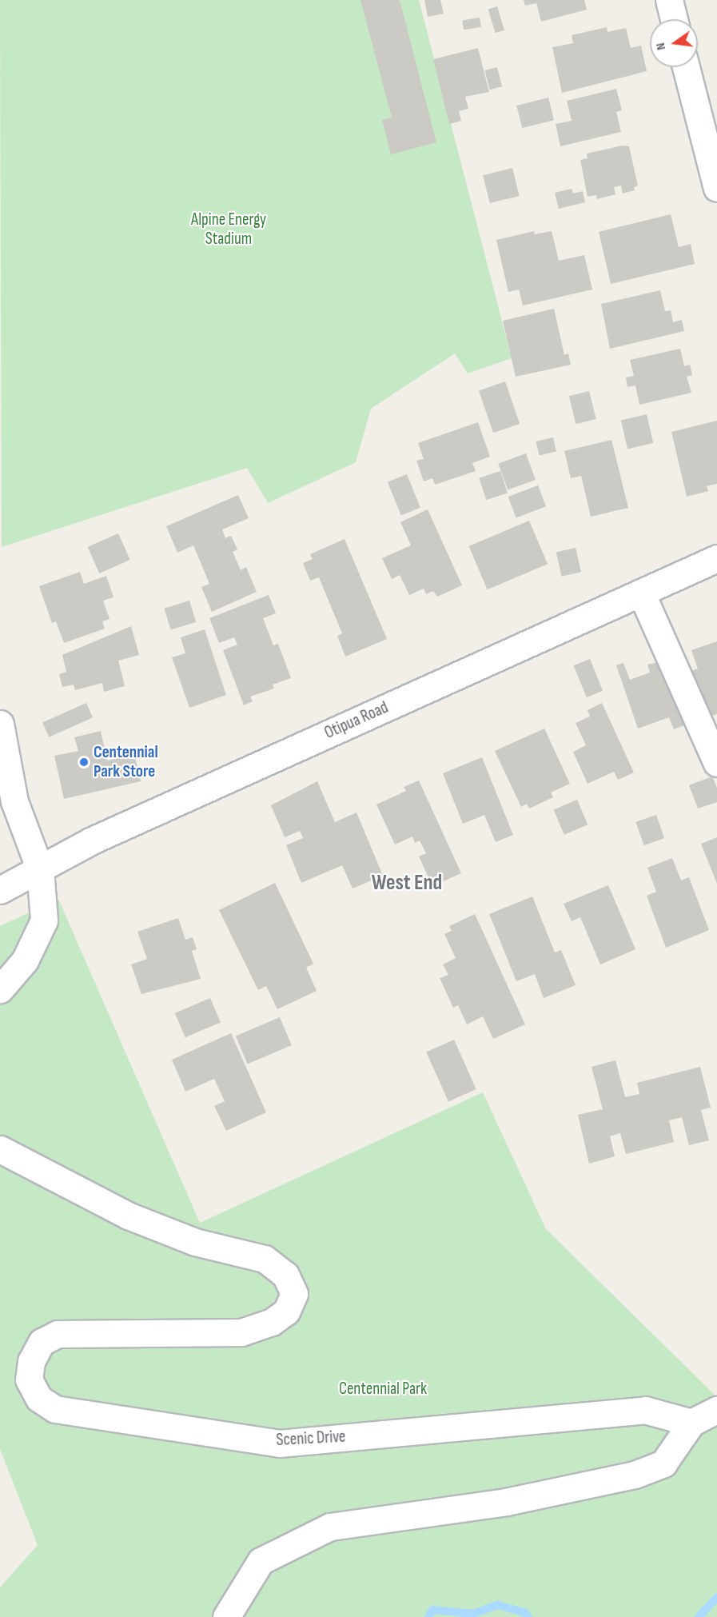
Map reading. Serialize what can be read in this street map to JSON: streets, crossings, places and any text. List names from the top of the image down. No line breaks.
{"streets":{"street":["Otipua Road","Scenic Drive"]},"districts":["West End"],"parks":["Alpine Energy Stadium","Centennial Park"],"places":["Centennial Park Store"],"north":"left"}
